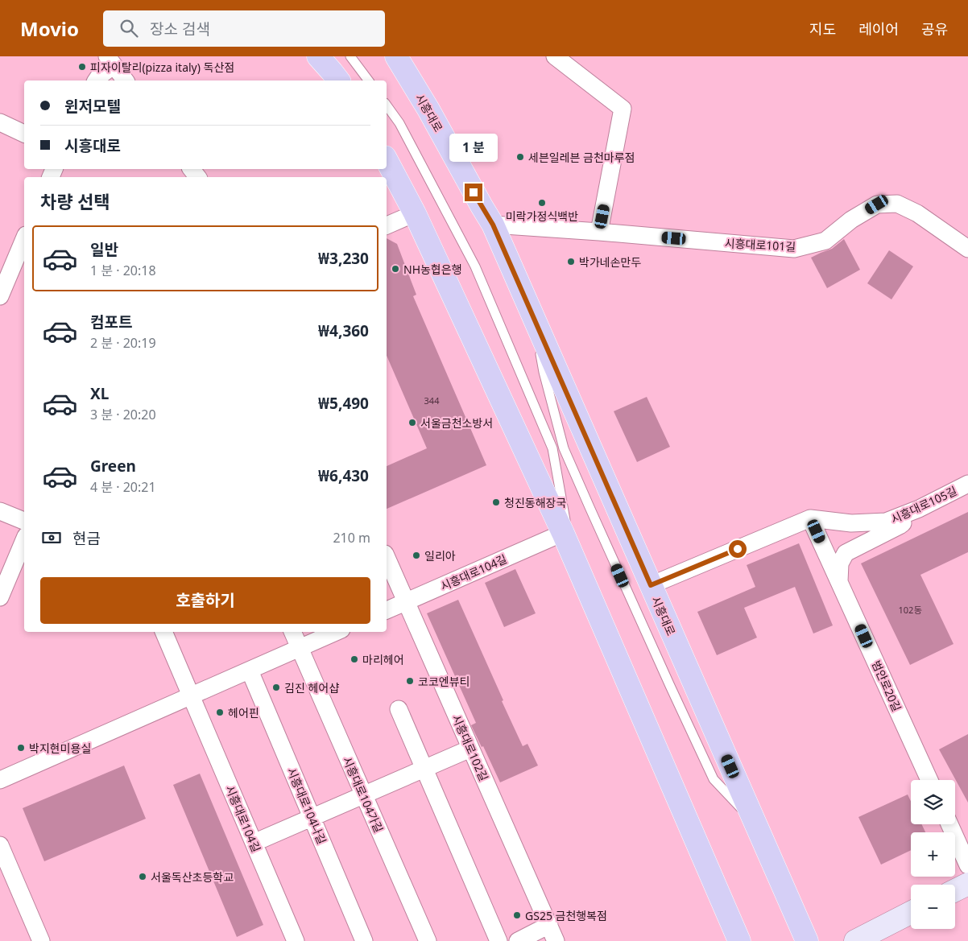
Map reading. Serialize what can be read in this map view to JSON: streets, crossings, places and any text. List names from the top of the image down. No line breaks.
{"streets":{"main road":["시흥대로"],"street":["시흥대로101길","시흥대로105길","시흥대로104길","범안로20길","시흥대로102길","시흥대로104가길","시흥대로104나길"]},"crossings":[["시흥대로","시흥대로101길"],["시흥대로","시흥대로105길"],["시흥대로105길","범안로20길"],["시흥대로104길","시흥대로102길"]],"places":["피자이탈리(pizza italy) 독산점","세븐일레븐 금천마루점","미락가정식백반","박가네손만두","NH농협은행","서울금천소방서","청진동해장국","일리아","마리헤어","코코엔뷰티","김진 헤어샵","헤어핀","박지현미용실","서울독산초등학교","GS25 금천행복점"],"house_numbers":["344","102동"],"page":{"header":"Movio","search":"장소 검색","nav":["지도","레이어","공유"],"banner":["윈저모텔","시흥대로"],"bubble":"1 분","heading":"차량 선택","list":[{"name":"일반","note":"1 분 · 20:18","value":"₩3,230"},{"name":"컴포트","note":"2 분 · 20:19","value":"₩4,360"},{"name":"XL","note":"3 분 · 20:20","value":"₩5,490"},{"name":"Green","note":"4 분 · 20:21","value":"₩6,430"}],"pay":["현금","210 m"],"buttons":"호출하기","map_buttons":["+","−"]}}
